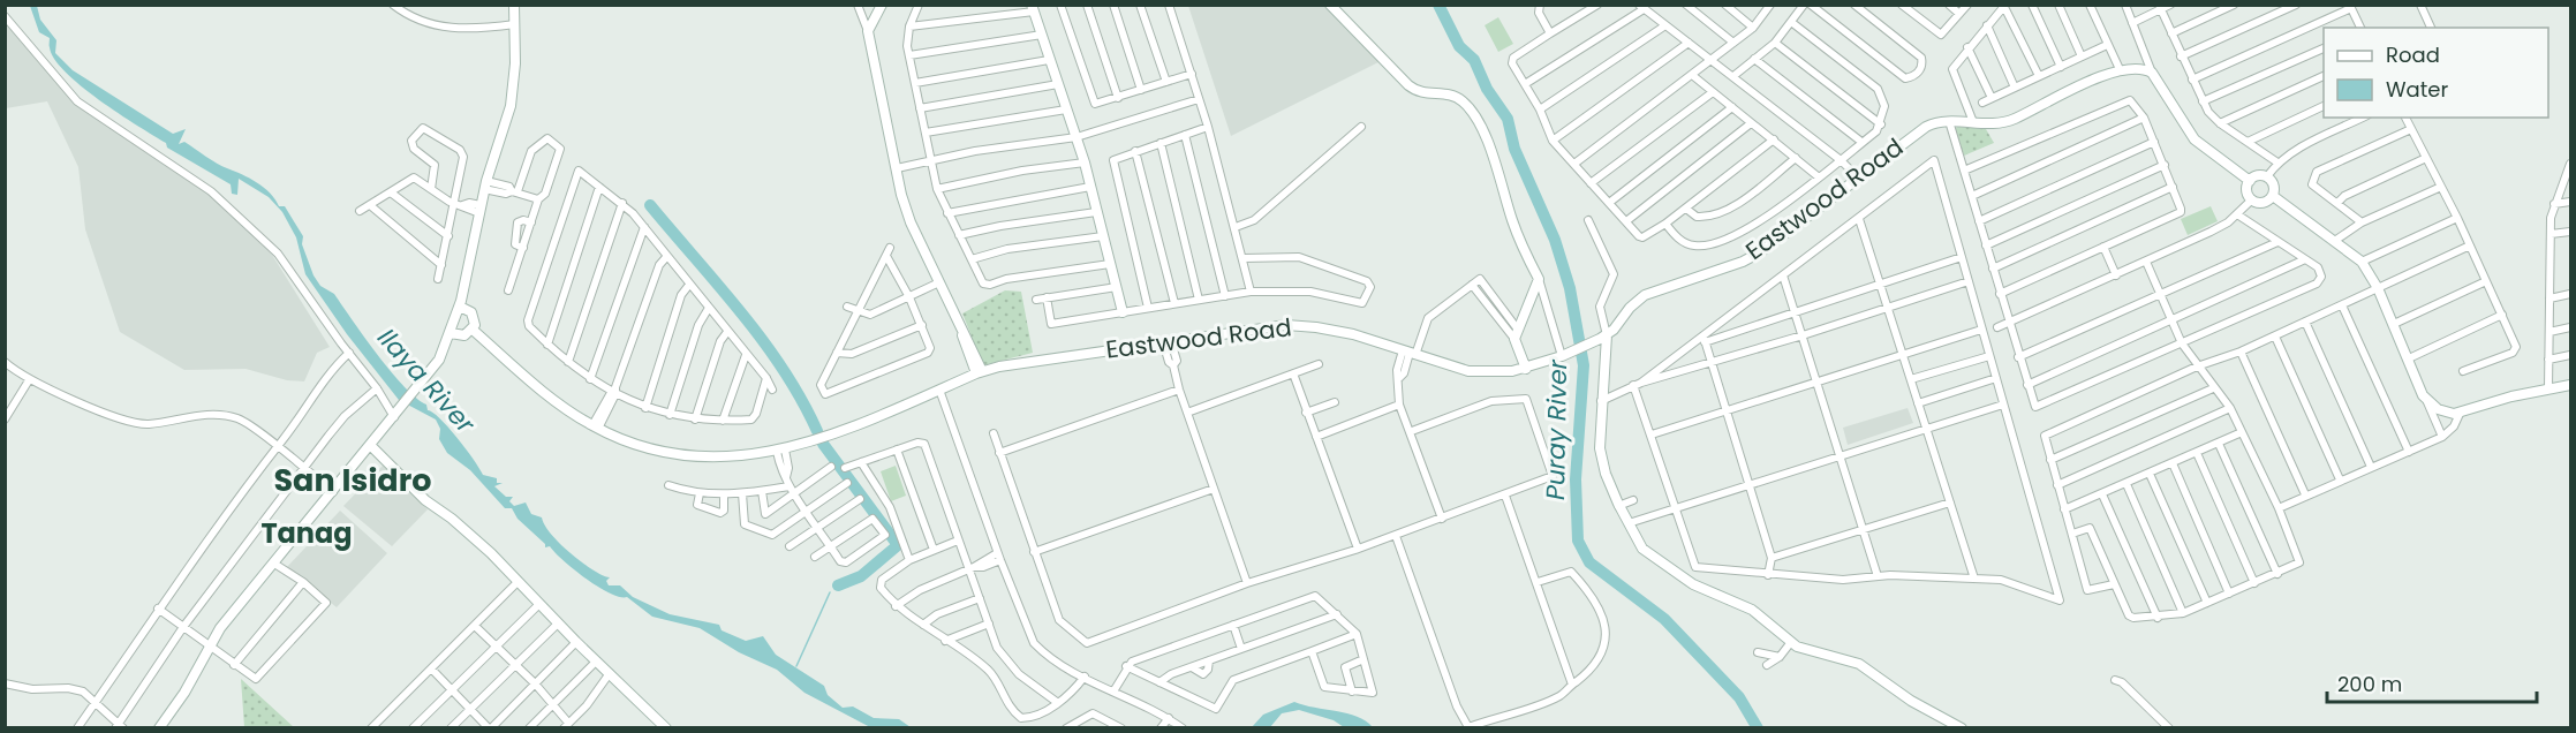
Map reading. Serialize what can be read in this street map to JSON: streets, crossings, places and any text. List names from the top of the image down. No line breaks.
{"streets":{"main road":["Eastwood Road"]},"districts":["San Isidro","Tanag"],"water":["Ilaya River","Puray River"],"legend":["Road","Water"],"scale_bar":"200 m"}
